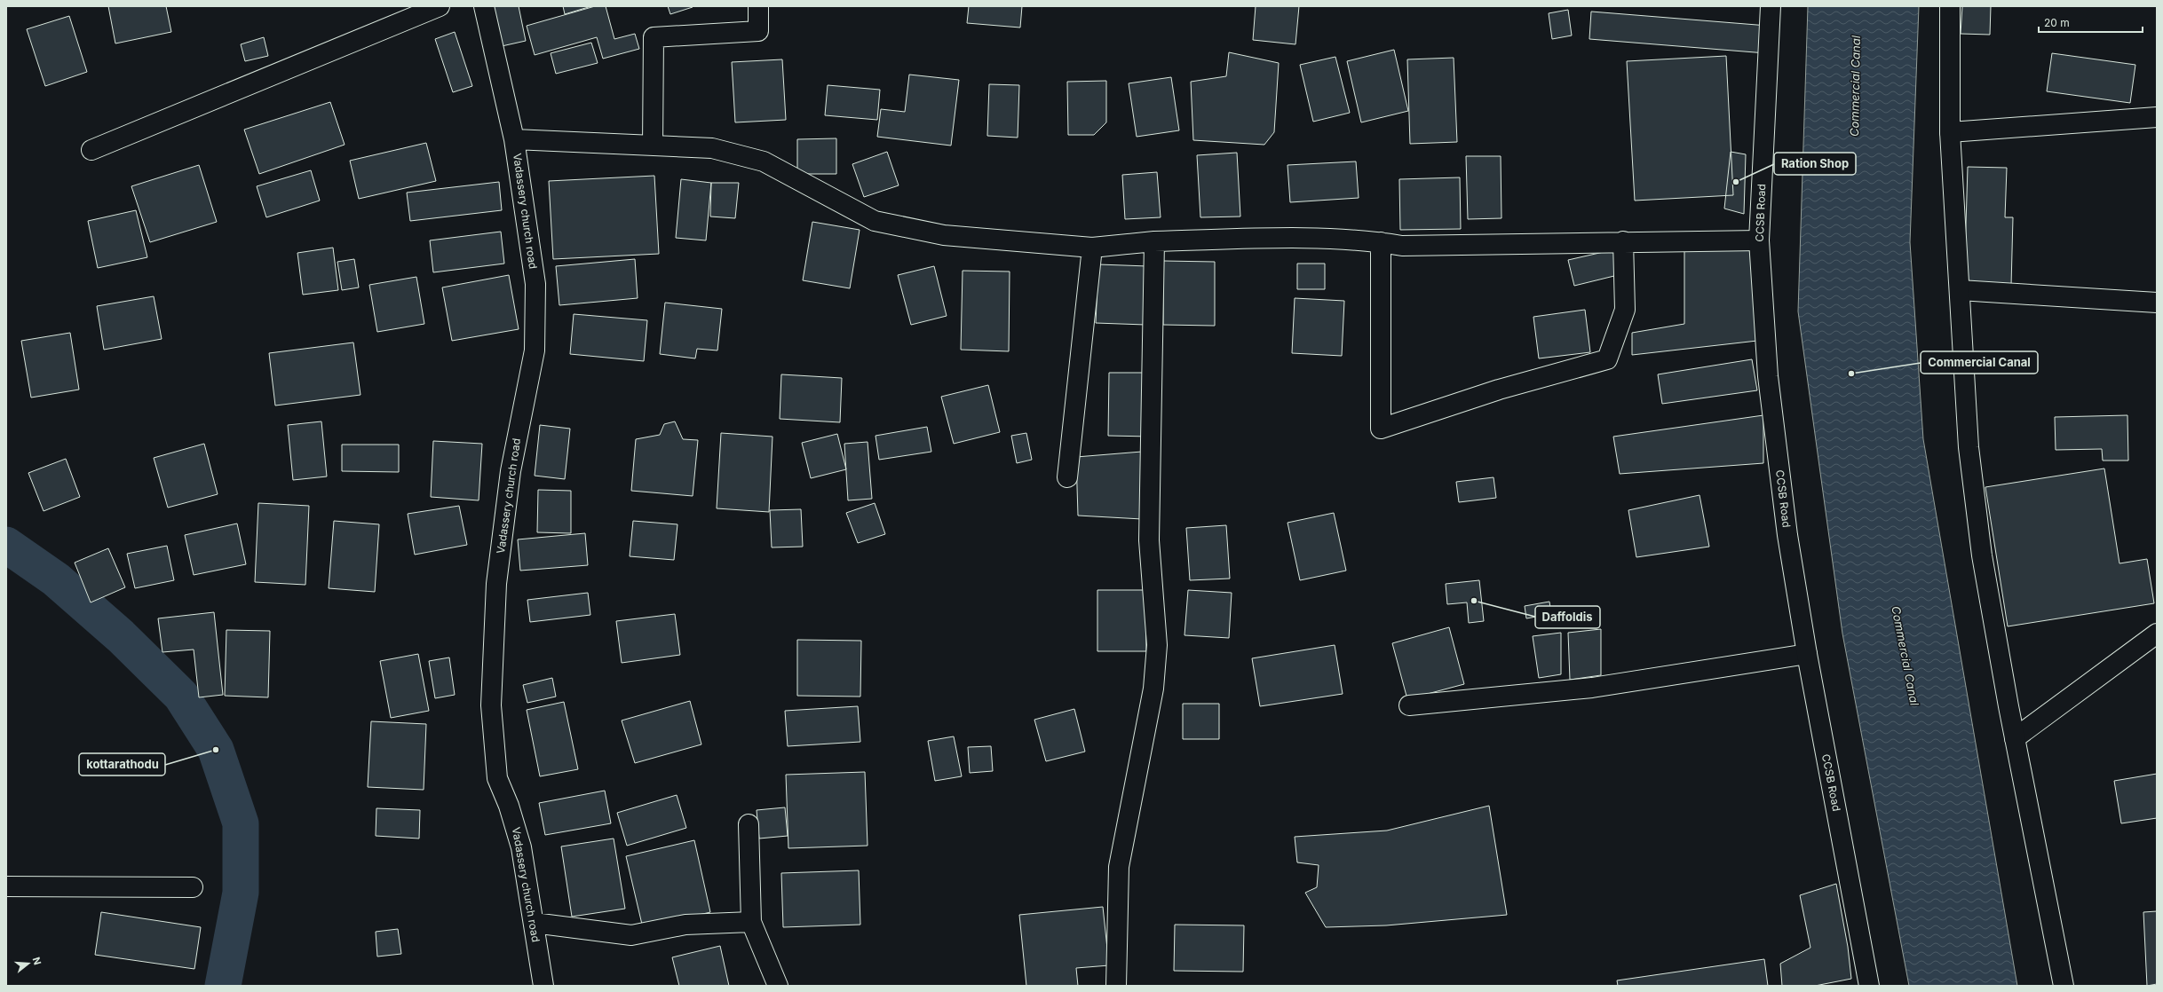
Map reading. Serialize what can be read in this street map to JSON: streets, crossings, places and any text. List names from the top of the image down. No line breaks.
{"streets":{"street":["Vadassery church road","CCSB Road"]},"water":["Commercial Canal"],"places":["Ration Shop","Commercial Canal","Daffoldis","kottarathodu"],"scale_bar":"20 m","north":"right"}
